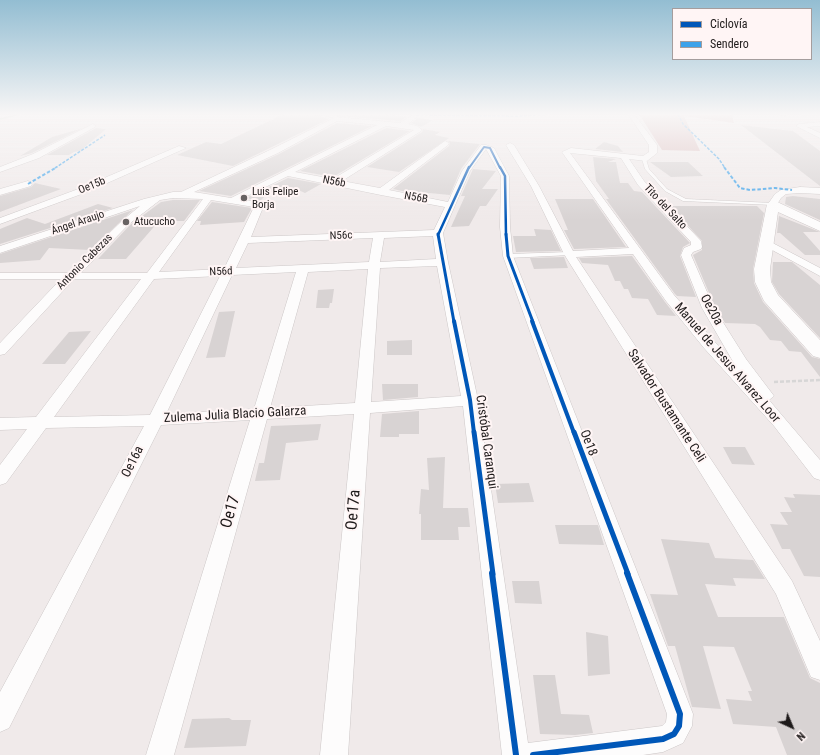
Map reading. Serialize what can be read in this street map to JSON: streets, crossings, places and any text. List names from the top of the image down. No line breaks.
{"streets":{"street":["N56b","Oe15b","N56B","Tito del Salto","Ángel Araujo","N56c","Antonio Cabezas","N56d","Oe20a","Manuel de Jesus Alvarez Loor","Salvador Bustamante Celi","Zulema Julia Blacio Galarza","Cristóbal Caranqui","Oe18","Oe16a","Oe17a","Oe17"]},"crossings":[["N56b","N56B"],["N56B","Oe18"],["Tito del Salto","Oe20a"],["Tito del Salto","Manuel de Jesus Alvarez Loor"],["Ángel Araujo","Antonio Cabezas"],["N56c","Cristóbal Caranqui"],["N56c","Oe16a"],["N56c","Oe17a"],["Antonio Cabezas","N56d"],["Antonio Cabezas","Oe16a"],["N56d","Cristóbal Caranqui"],["N56d","Oe16a"],["N56d","Oe17a"],["N56d","Oe17"],["Oe20a","Manuel de Jesus Alvarez Loor"],["Zulema Julia Blacio Galarza","Cristóbal Caranqui"],["Zulema Julia Blacio Galarza","Oe16a"],["Zulema Julia Blacio Galarza","Oe17a"],["Zulema Julia Blacio Galarza","Oe17"]],"places":["Luis Felipe Borja","Atucucho"],"legend":["Ciclovía","Sendero"],"north":"bottom right"}
